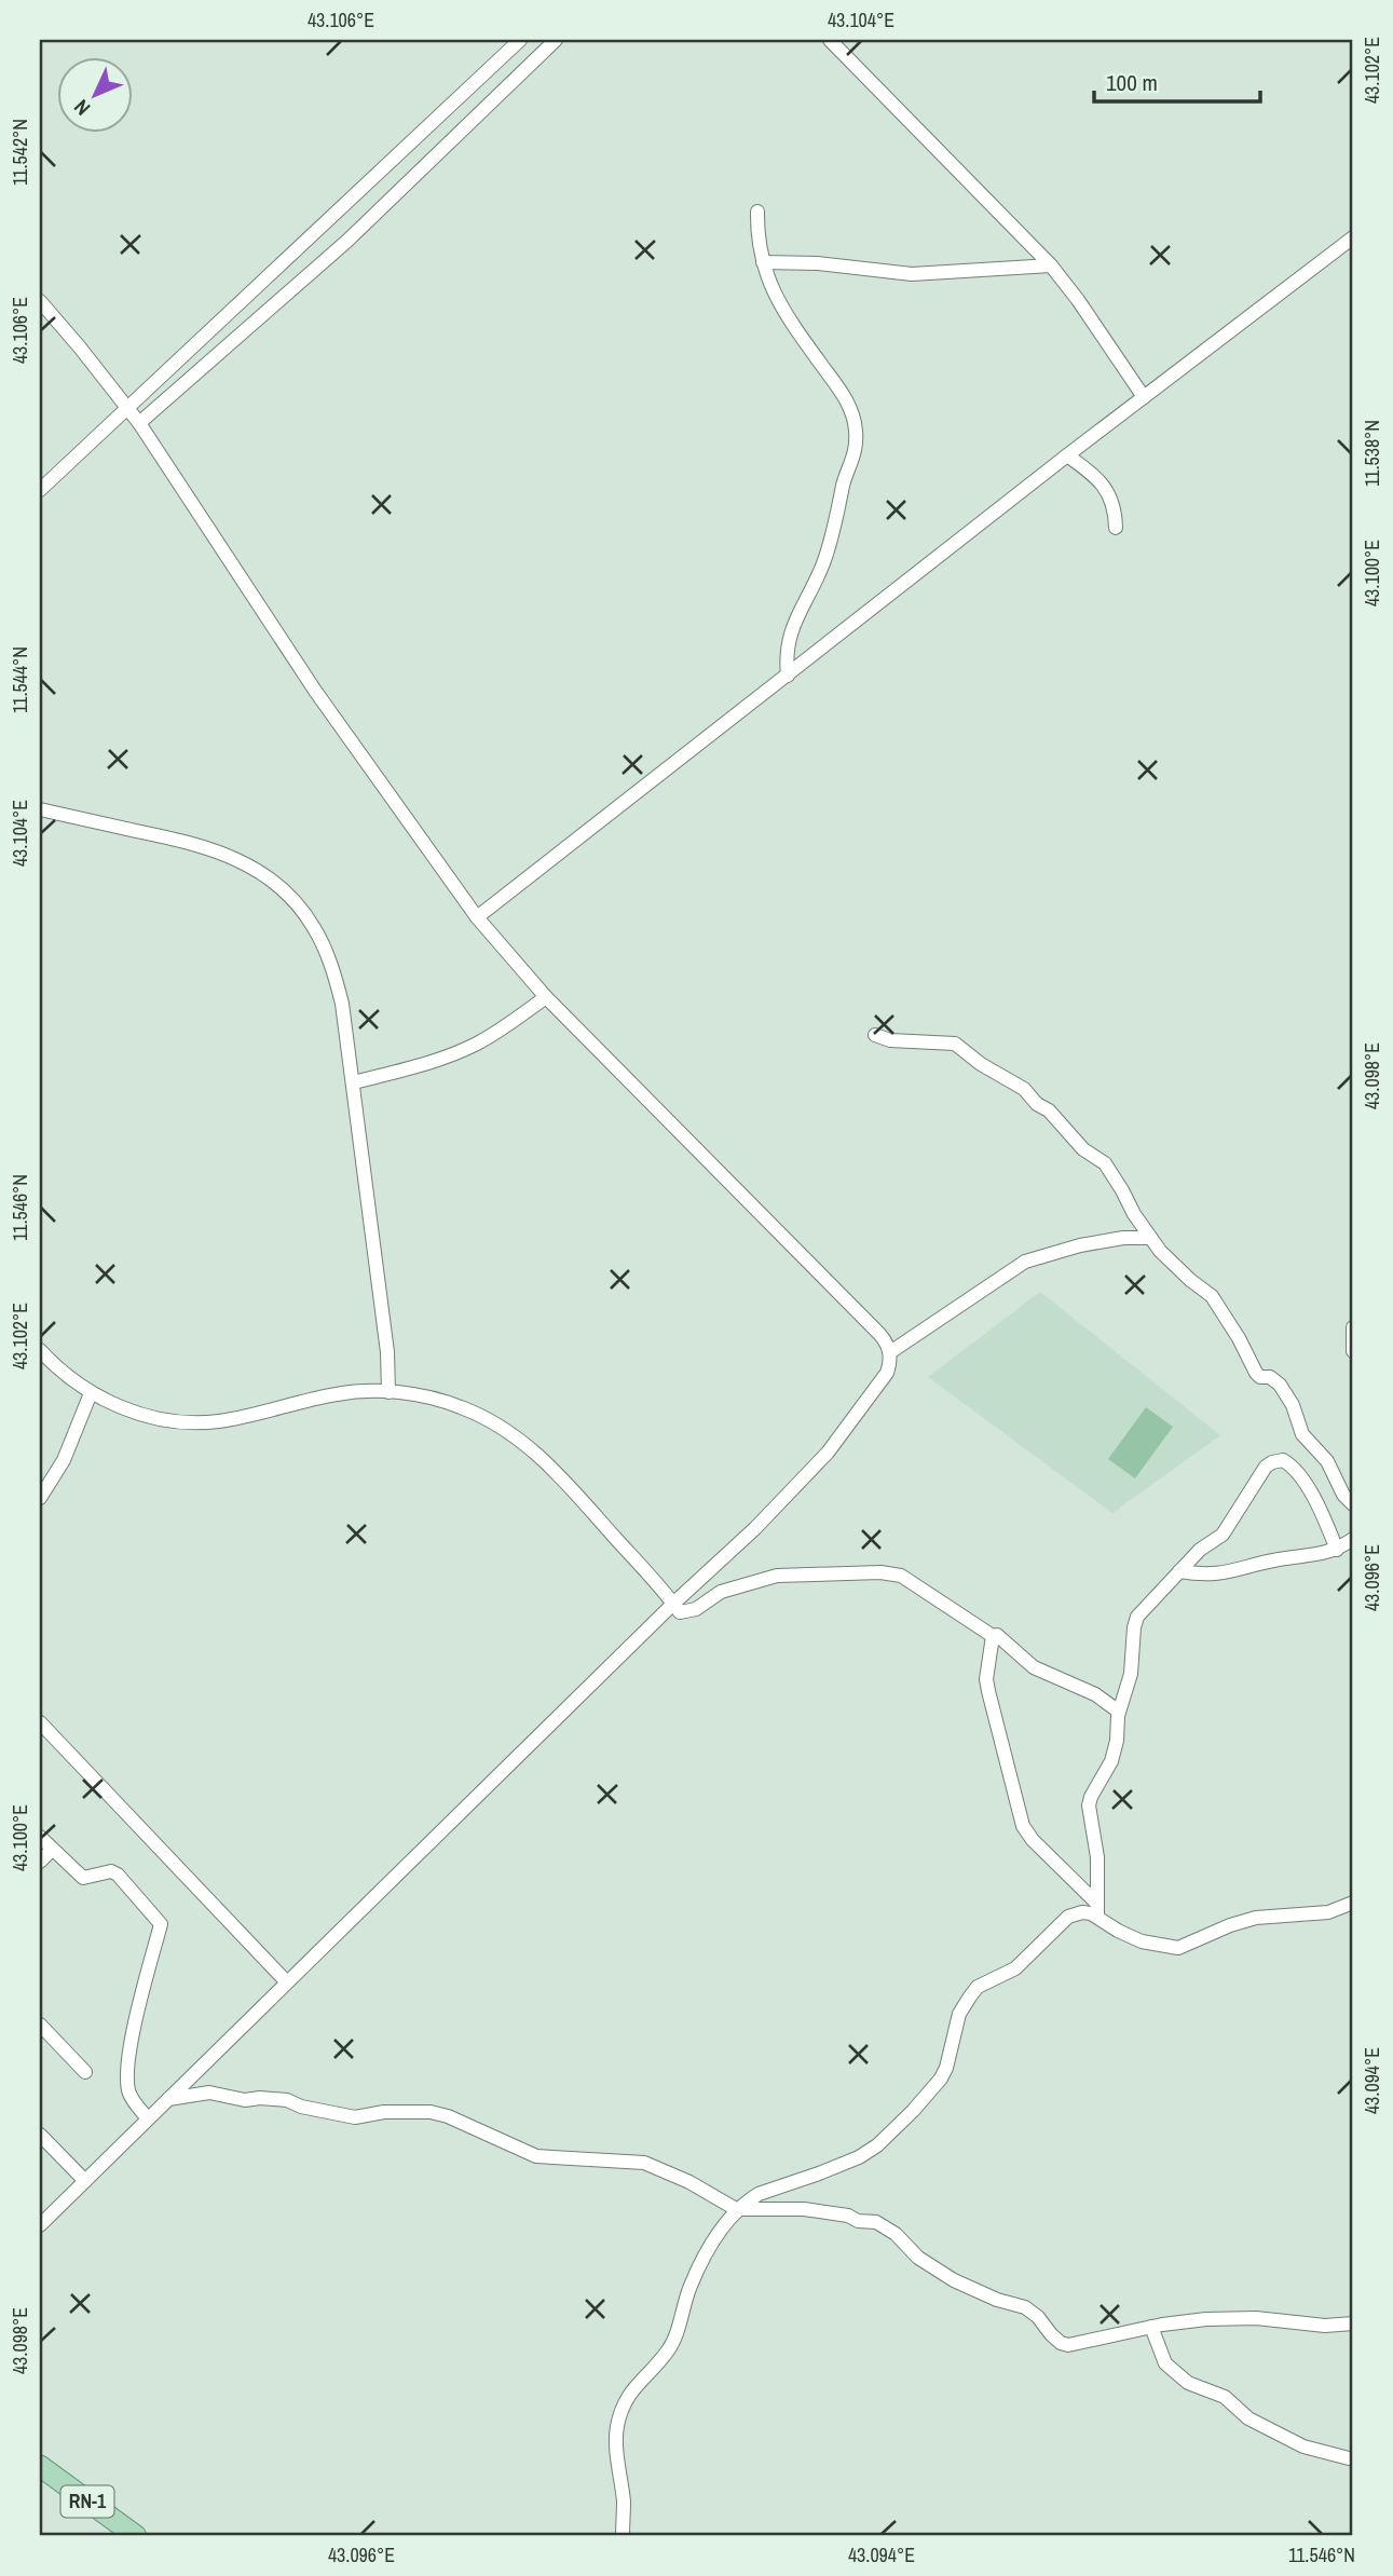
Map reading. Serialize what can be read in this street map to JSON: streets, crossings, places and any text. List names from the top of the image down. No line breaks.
{"streets":{"main road":["RN-1"]},"scale_bar":"100 m","north":"bottom left","coordinates":["43.106°E","43.104°E","43.102°E","11.542°N","11.538°N","43.100°E","11.544°N","43.098°E","11.546°N","43.096°E","43.094°E"]}
